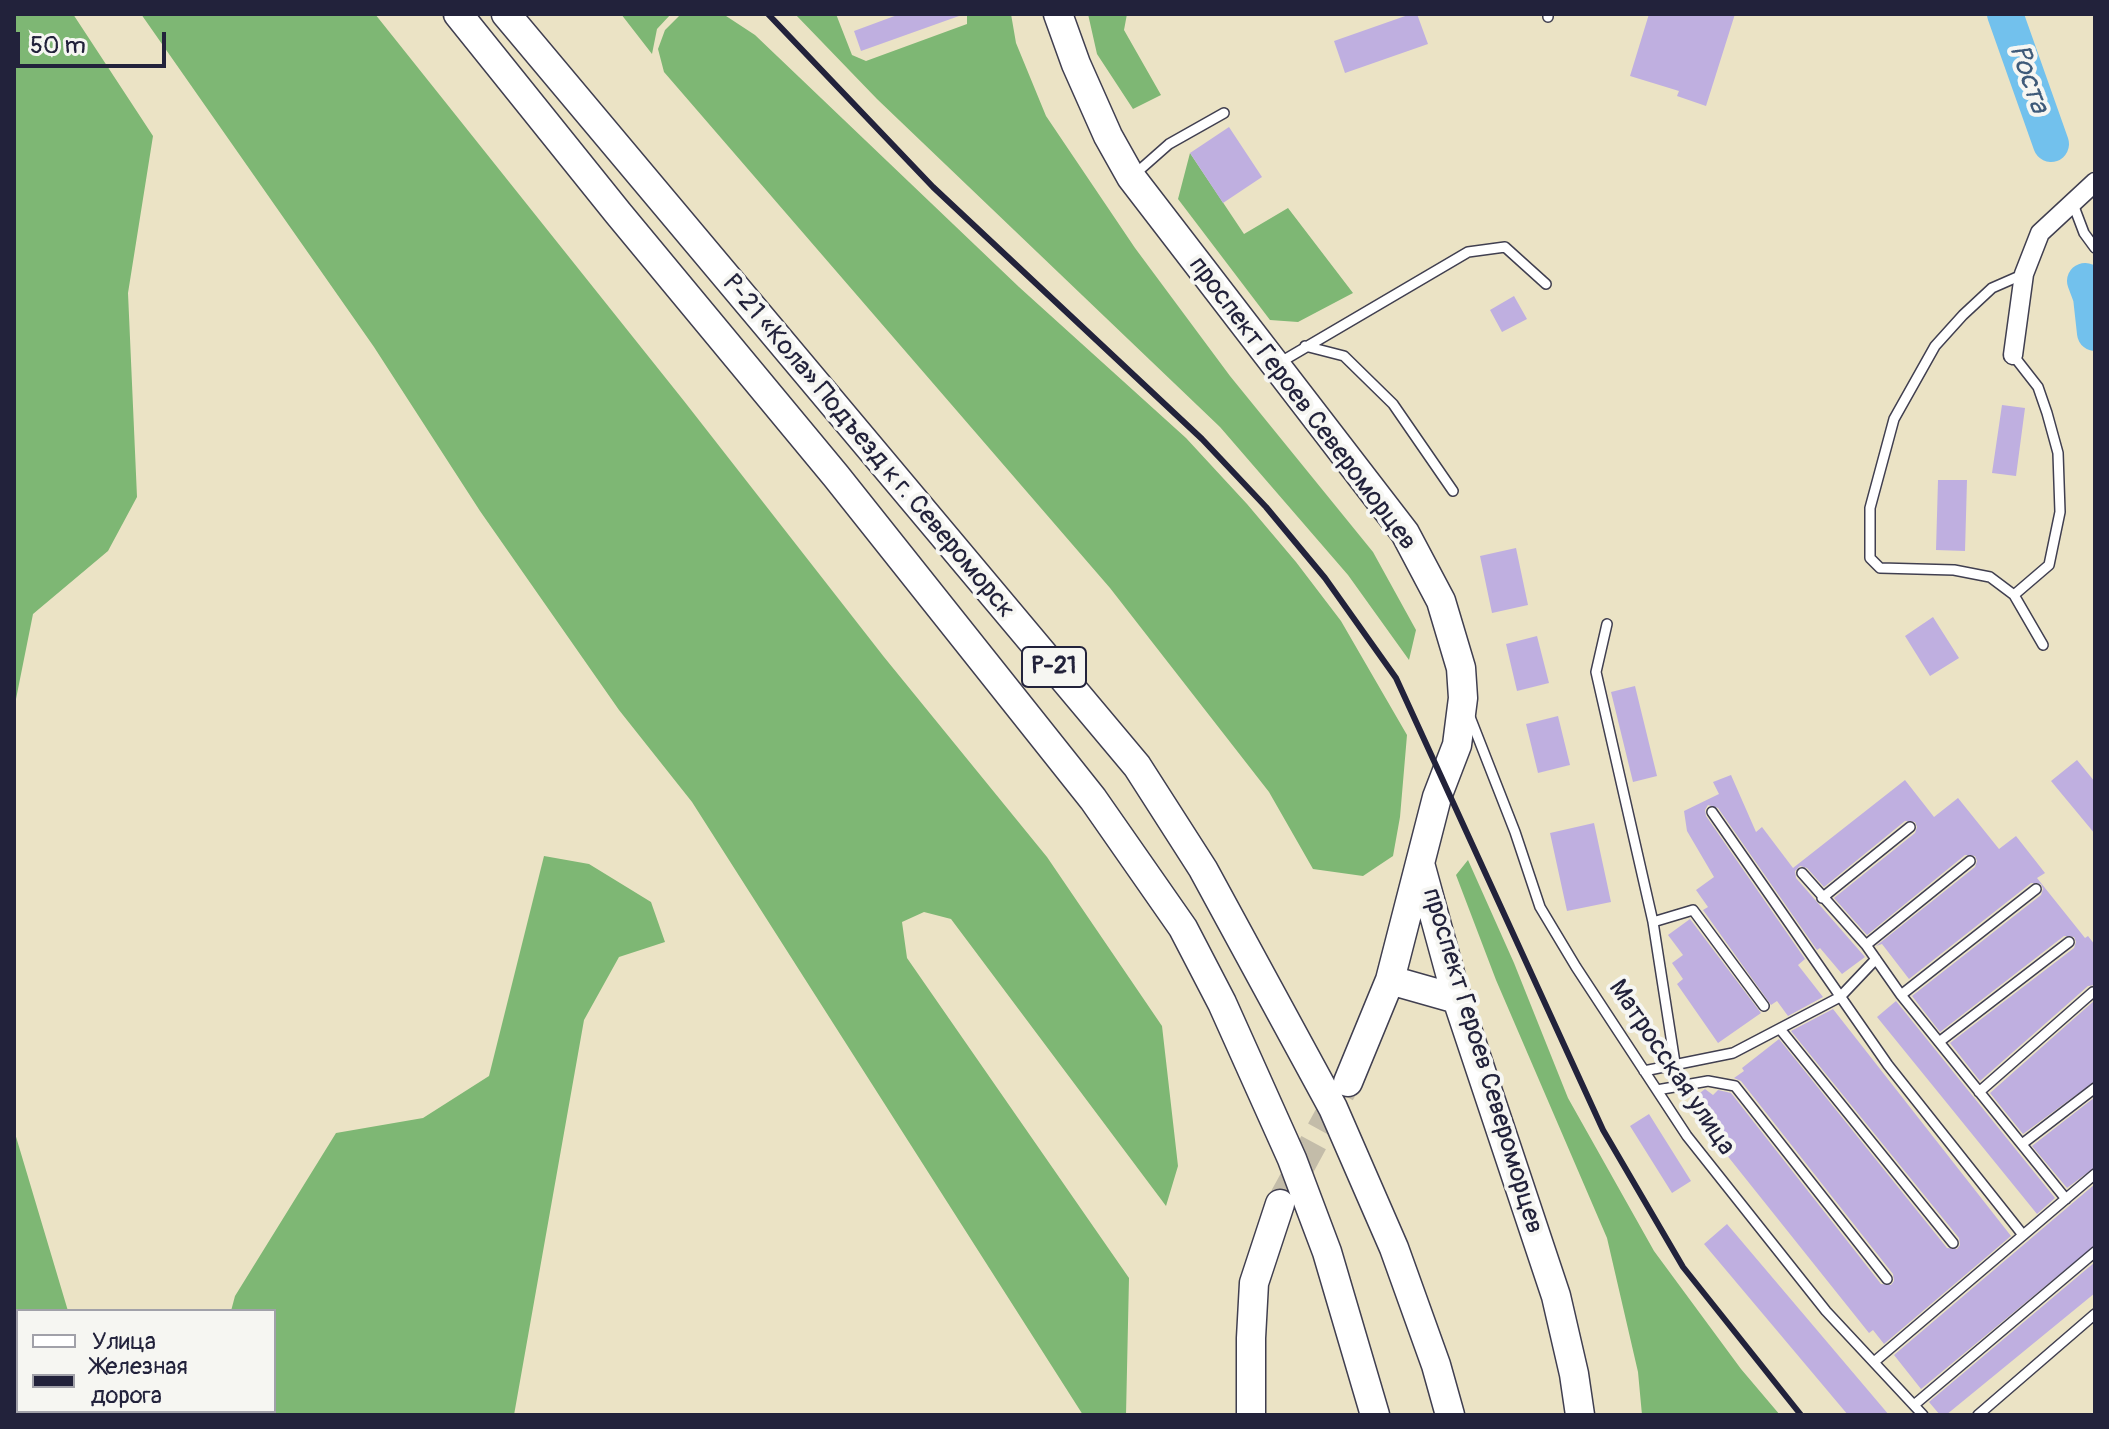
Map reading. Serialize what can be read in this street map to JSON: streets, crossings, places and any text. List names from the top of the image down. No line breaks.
{"streets":{"main road":["проспект Героев Североморцев","Р-21 «Кола» Подъезд к г. Североморск","Р-21"],"lane":["Матросская улица"]},"crossings":[["проспект Героев Североморцев","Матросская улица"]],"water":["Роста"],"legend":["Улица","Железная дорога"],"scale_bar":"50 m"}
